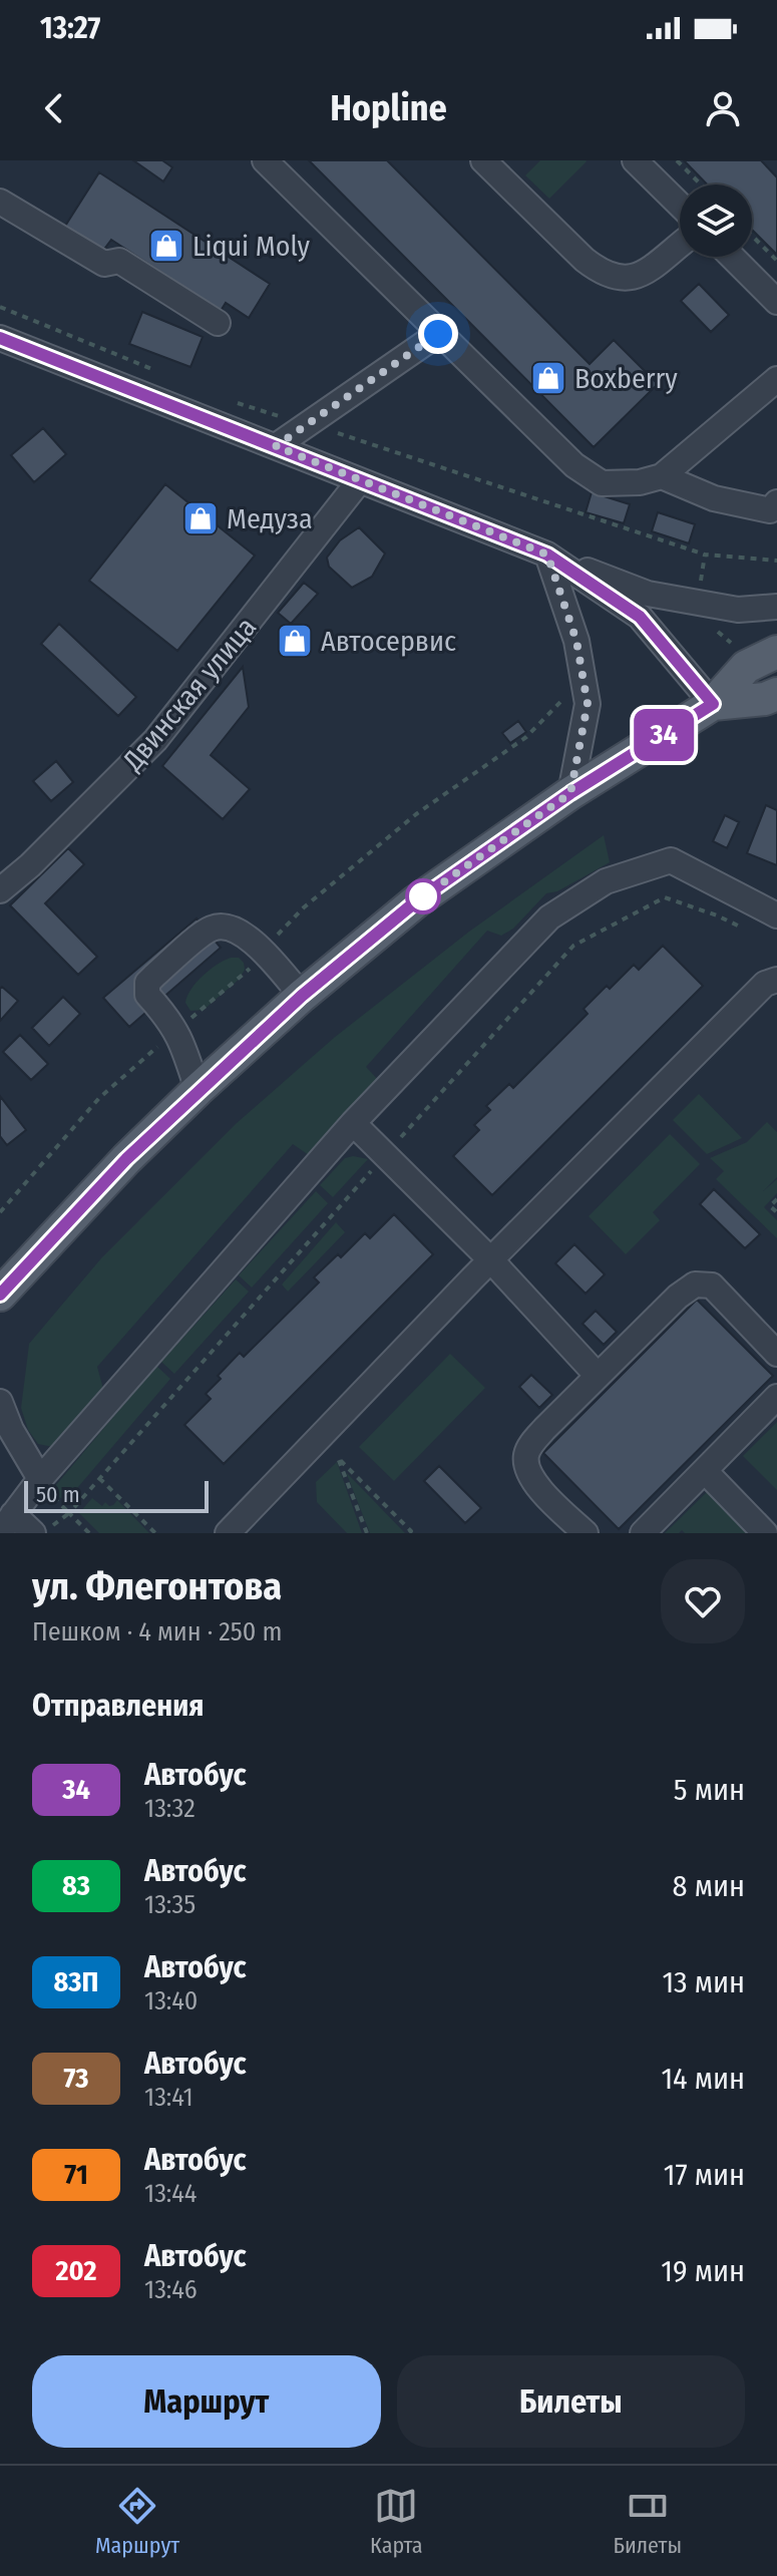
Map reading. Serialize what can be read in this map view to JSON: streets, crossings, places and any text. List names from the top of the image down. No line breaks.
{"streets":{"street":["Двинская улица"]},"places":{"shop":["Liqui Moly","Boxberry","Медуза","Автосервис"]},"lines":["bus line 34"],"scale_bar":"50 m","page":{"status":"13:27","header":"Hopline","on_map":"34","scale":"50 m","heading":[["ул. Флегонтова","Пешком · 4 мин · 250 m"],"Отправления"],"list":[{"mark":"34","name":"Автобус","note":"13:32","value":"5 мин"},{"mark":"83","name":"Автобус","note":"13:35","value":"8 мин"},{"mark":"83П","name":"Автобус","note":"13:40","value":"13 мин"},{"mark":"73","name":"Автобус","note":"13:41","value":"14 мин"},{"mark":"71","name":"Автобус","note":"13:44","value":"17 мин"},{"mark":"202","name":"Автобус","note":"13:46","value":"19 мин"}],"buttons":["Маршрут","Билеты"],"tabs":["Маршрут","Карта","Билеты"]}}
